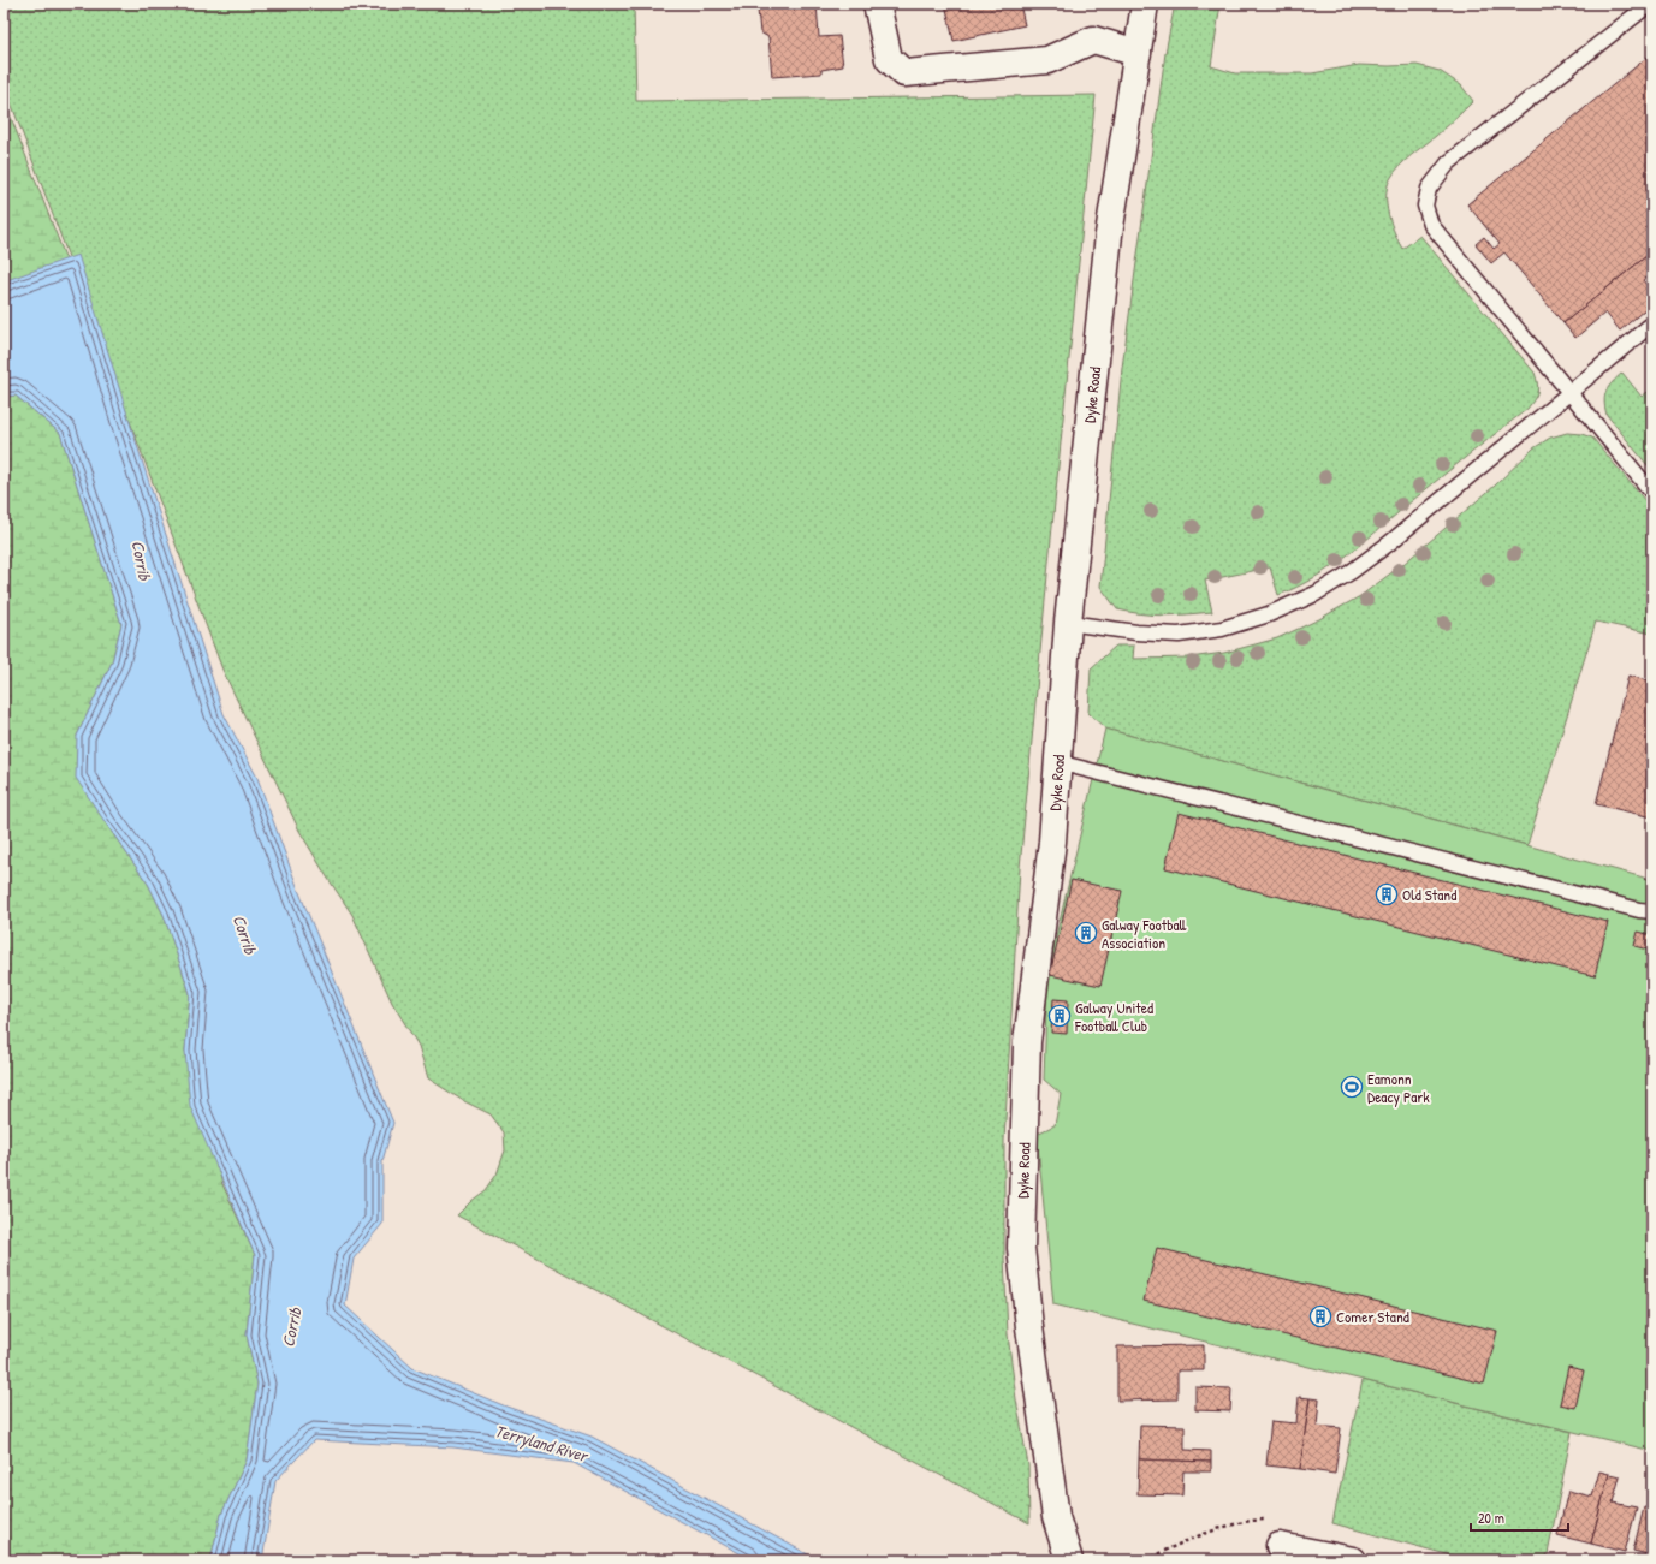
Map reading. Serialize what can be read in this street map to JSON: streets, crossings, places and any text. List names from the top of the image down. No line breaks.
{"streets":{"street":["Dyke Road"]},"water":["Corrib","Terryland River"],"places":{"building":["Old Stand","Galway Football Association","Galway United Football Club","Comer Stand"],"sports":["Eamonn Deacy Park"]},"scale_bar":"20 m"}
